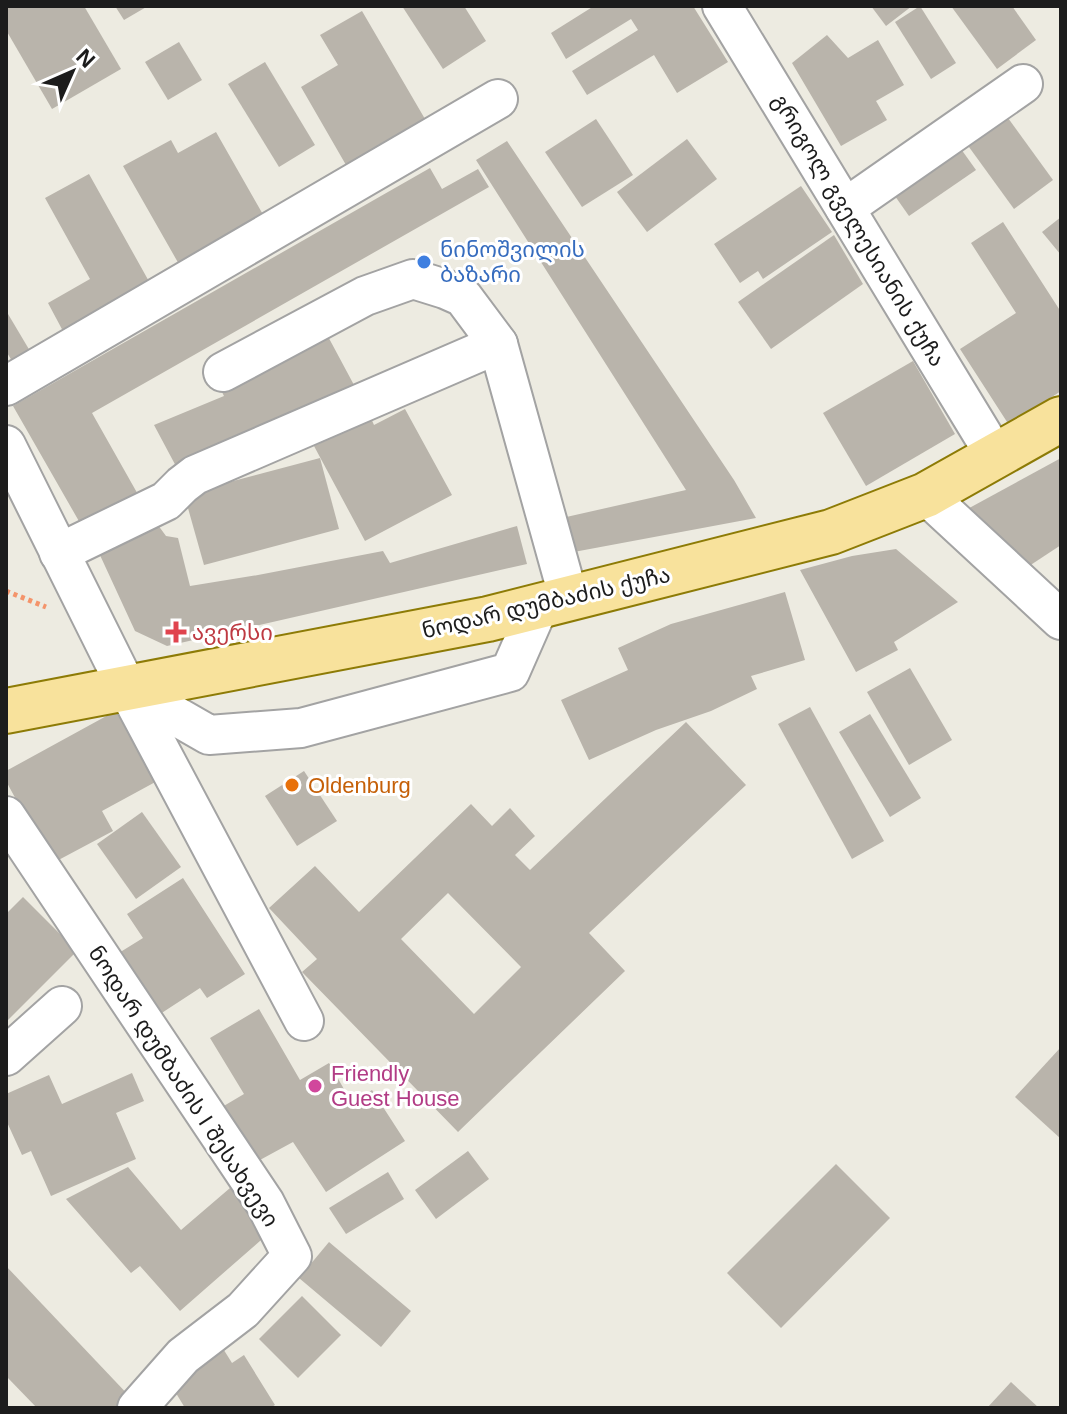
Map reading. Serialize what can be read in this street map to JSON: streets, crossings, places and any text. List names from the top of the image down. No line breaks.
{"streets":{"main road":["ნოდარ დუმბაძის ქუჩა"],"street":["გრიგოლ გველესიანის ქუჩა","ნოდარ დუმბაძის I შესახვევი"]},"crossings":[["გრიგოლ გველესიანის ქუჩა","ნოდარ დუმბაძის ქუჩა"]],"places":{"other":["ნინოშვილის ბაზარი","Oldenburg","Friendly Guest House"],"health":["ავერსი"]},"north":"top right"}
